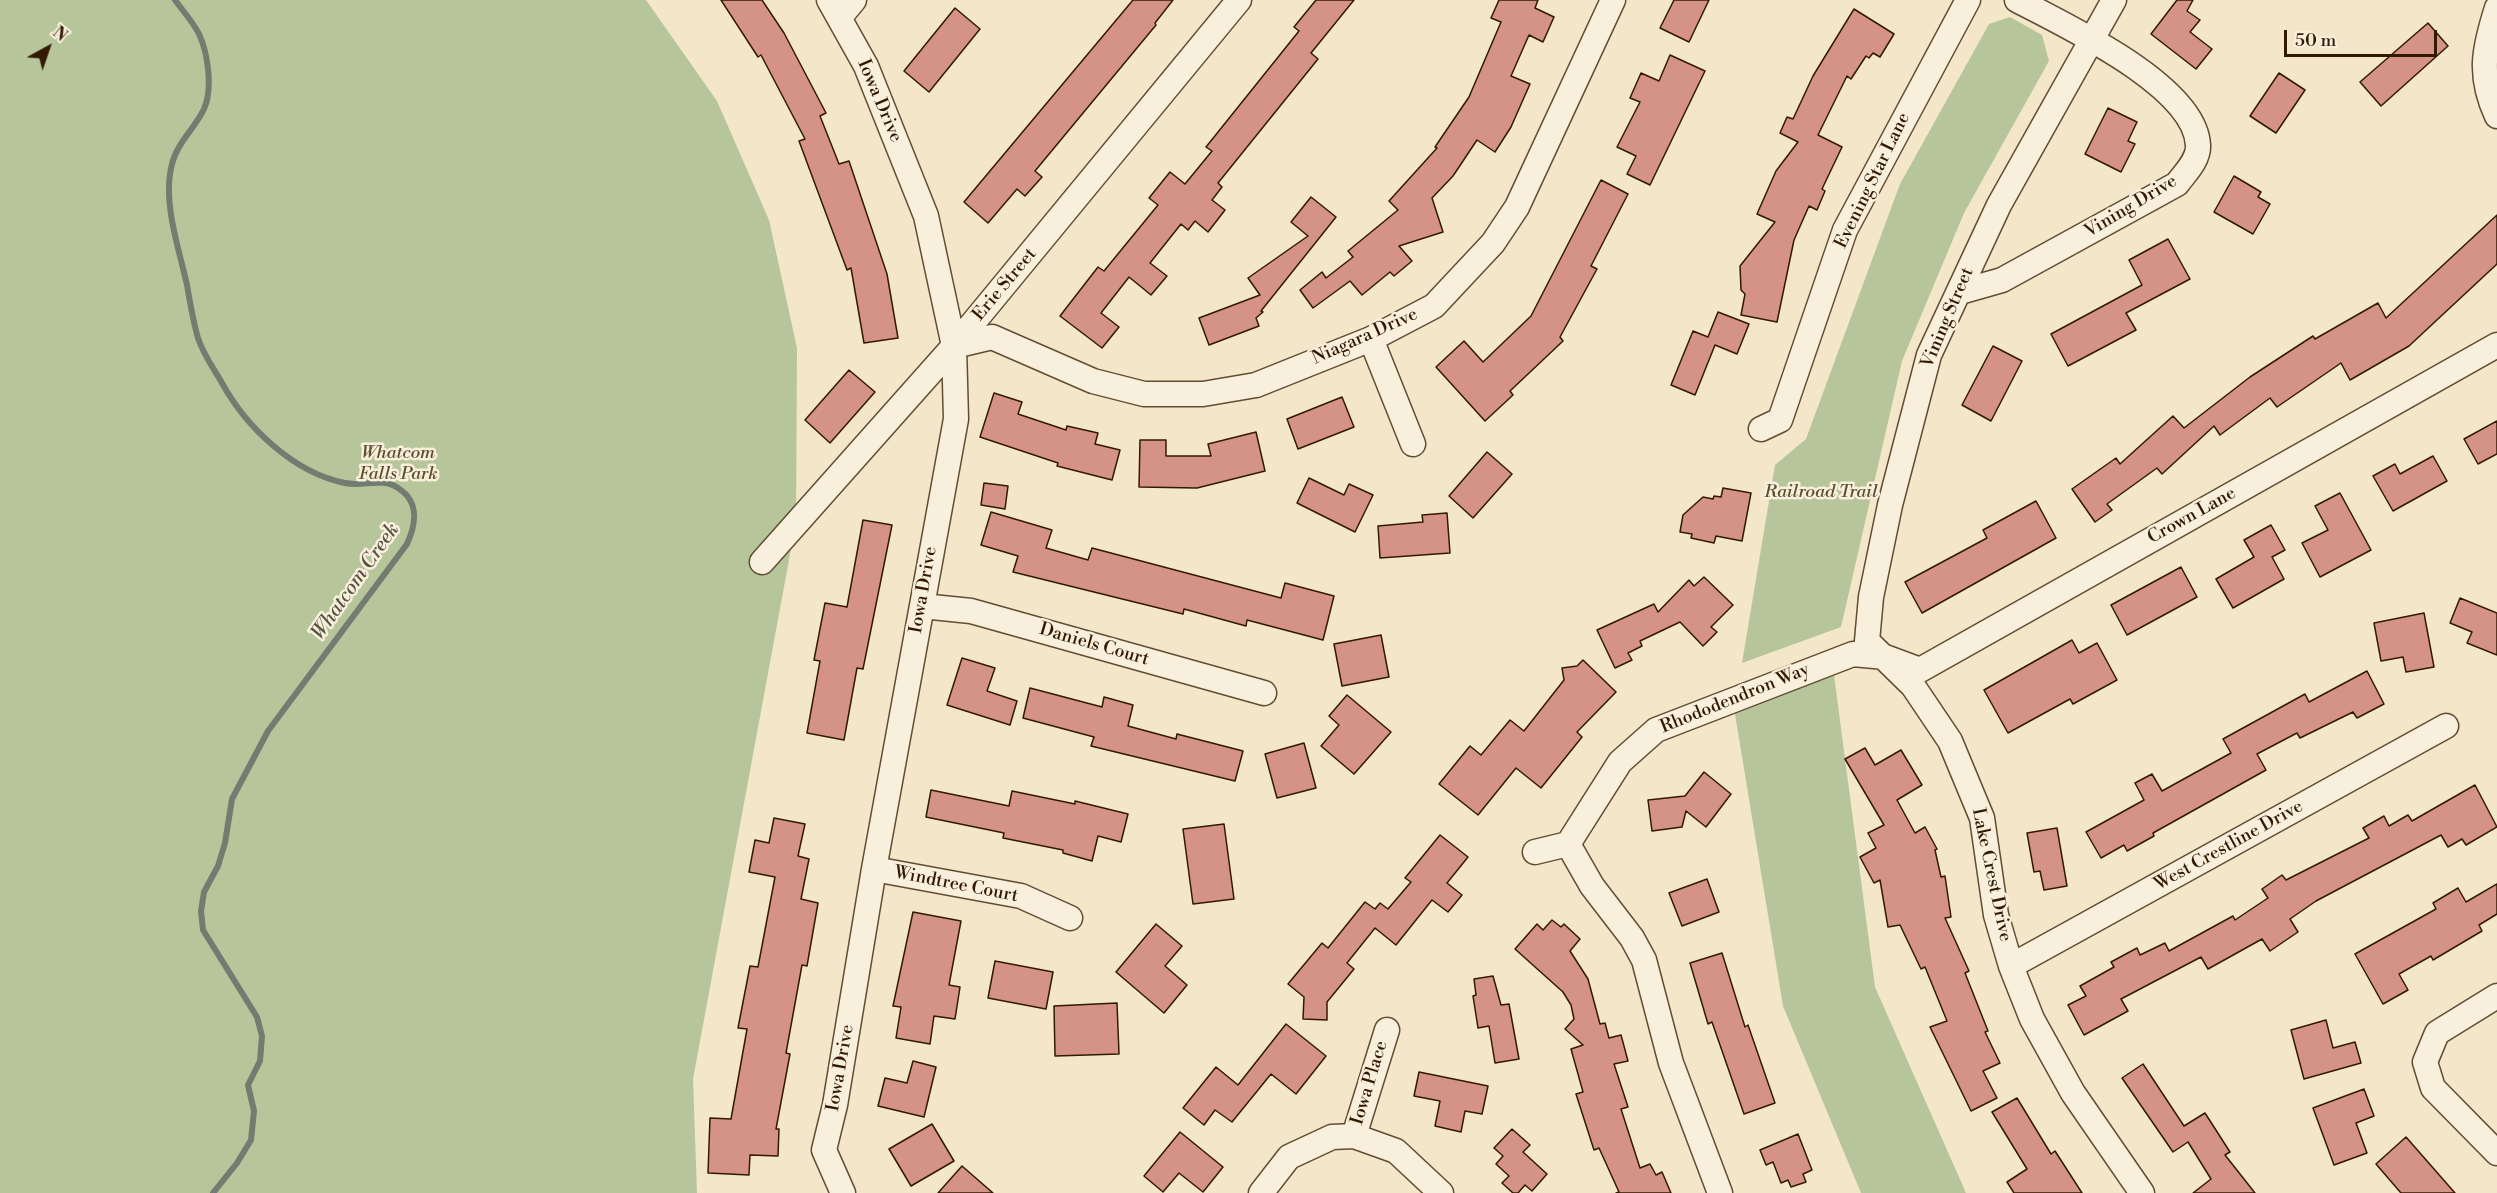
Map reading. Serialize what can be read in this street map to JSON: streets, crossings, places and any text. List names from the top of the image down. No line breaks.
{"streets":{"street":["Iowa Drive","Evening Star Lane","Vining Drive","Erie Street","Vining Street","Niagara Drive","Crown Lane","Daniels Court","Rhododendron Way","West Crestline Drive","Lake Crest Drive","Windtree Court","Iowa Place"]},"crossings":[["Iowa Drive","Erie Street"],["Iowa Drive","Niagara Drive"],["Iowa Drive","Daniels Court"],["Iowa Drive","Windtree Court"],["Vining Drive","Vining Street"],["Erie Street","Niagara Drive"],["Vining Street","Crown Lane"],["Vining Street","Rhododendron Way"],["Vining Street","Lake Crest Drive"],["Crown Lane","Rhododendron Way"],["Crown Lane","Lake Crest Drive"],["Rhododendron Way","Lake Crest Drive"],["West Crestline Drive","Lake Crest Drive"]],"water":["Whatcom Creek"],"parks":["Whatcom Falls Park","Railroad Trail"],"scale_bar":"50 m","north":"top right"}
